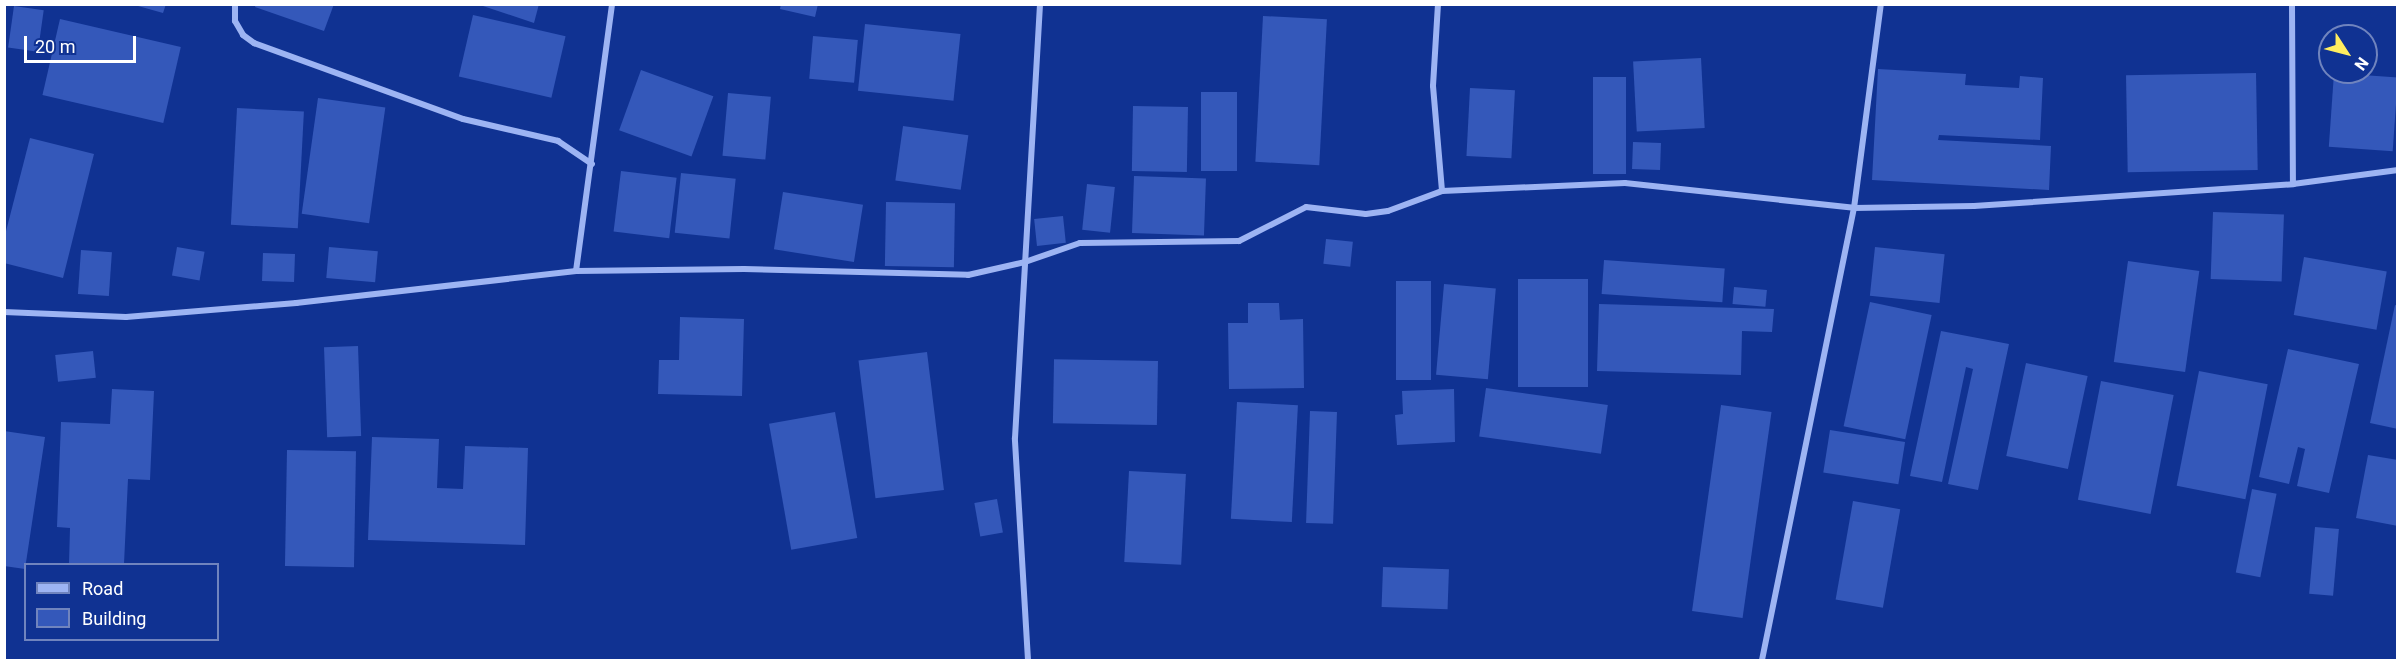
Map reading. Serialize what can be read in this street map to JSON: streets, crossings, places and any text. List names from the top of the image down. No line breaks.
{"legend":["Road","Building"],"scale_bar":"20 m","north":"bottom right"}
